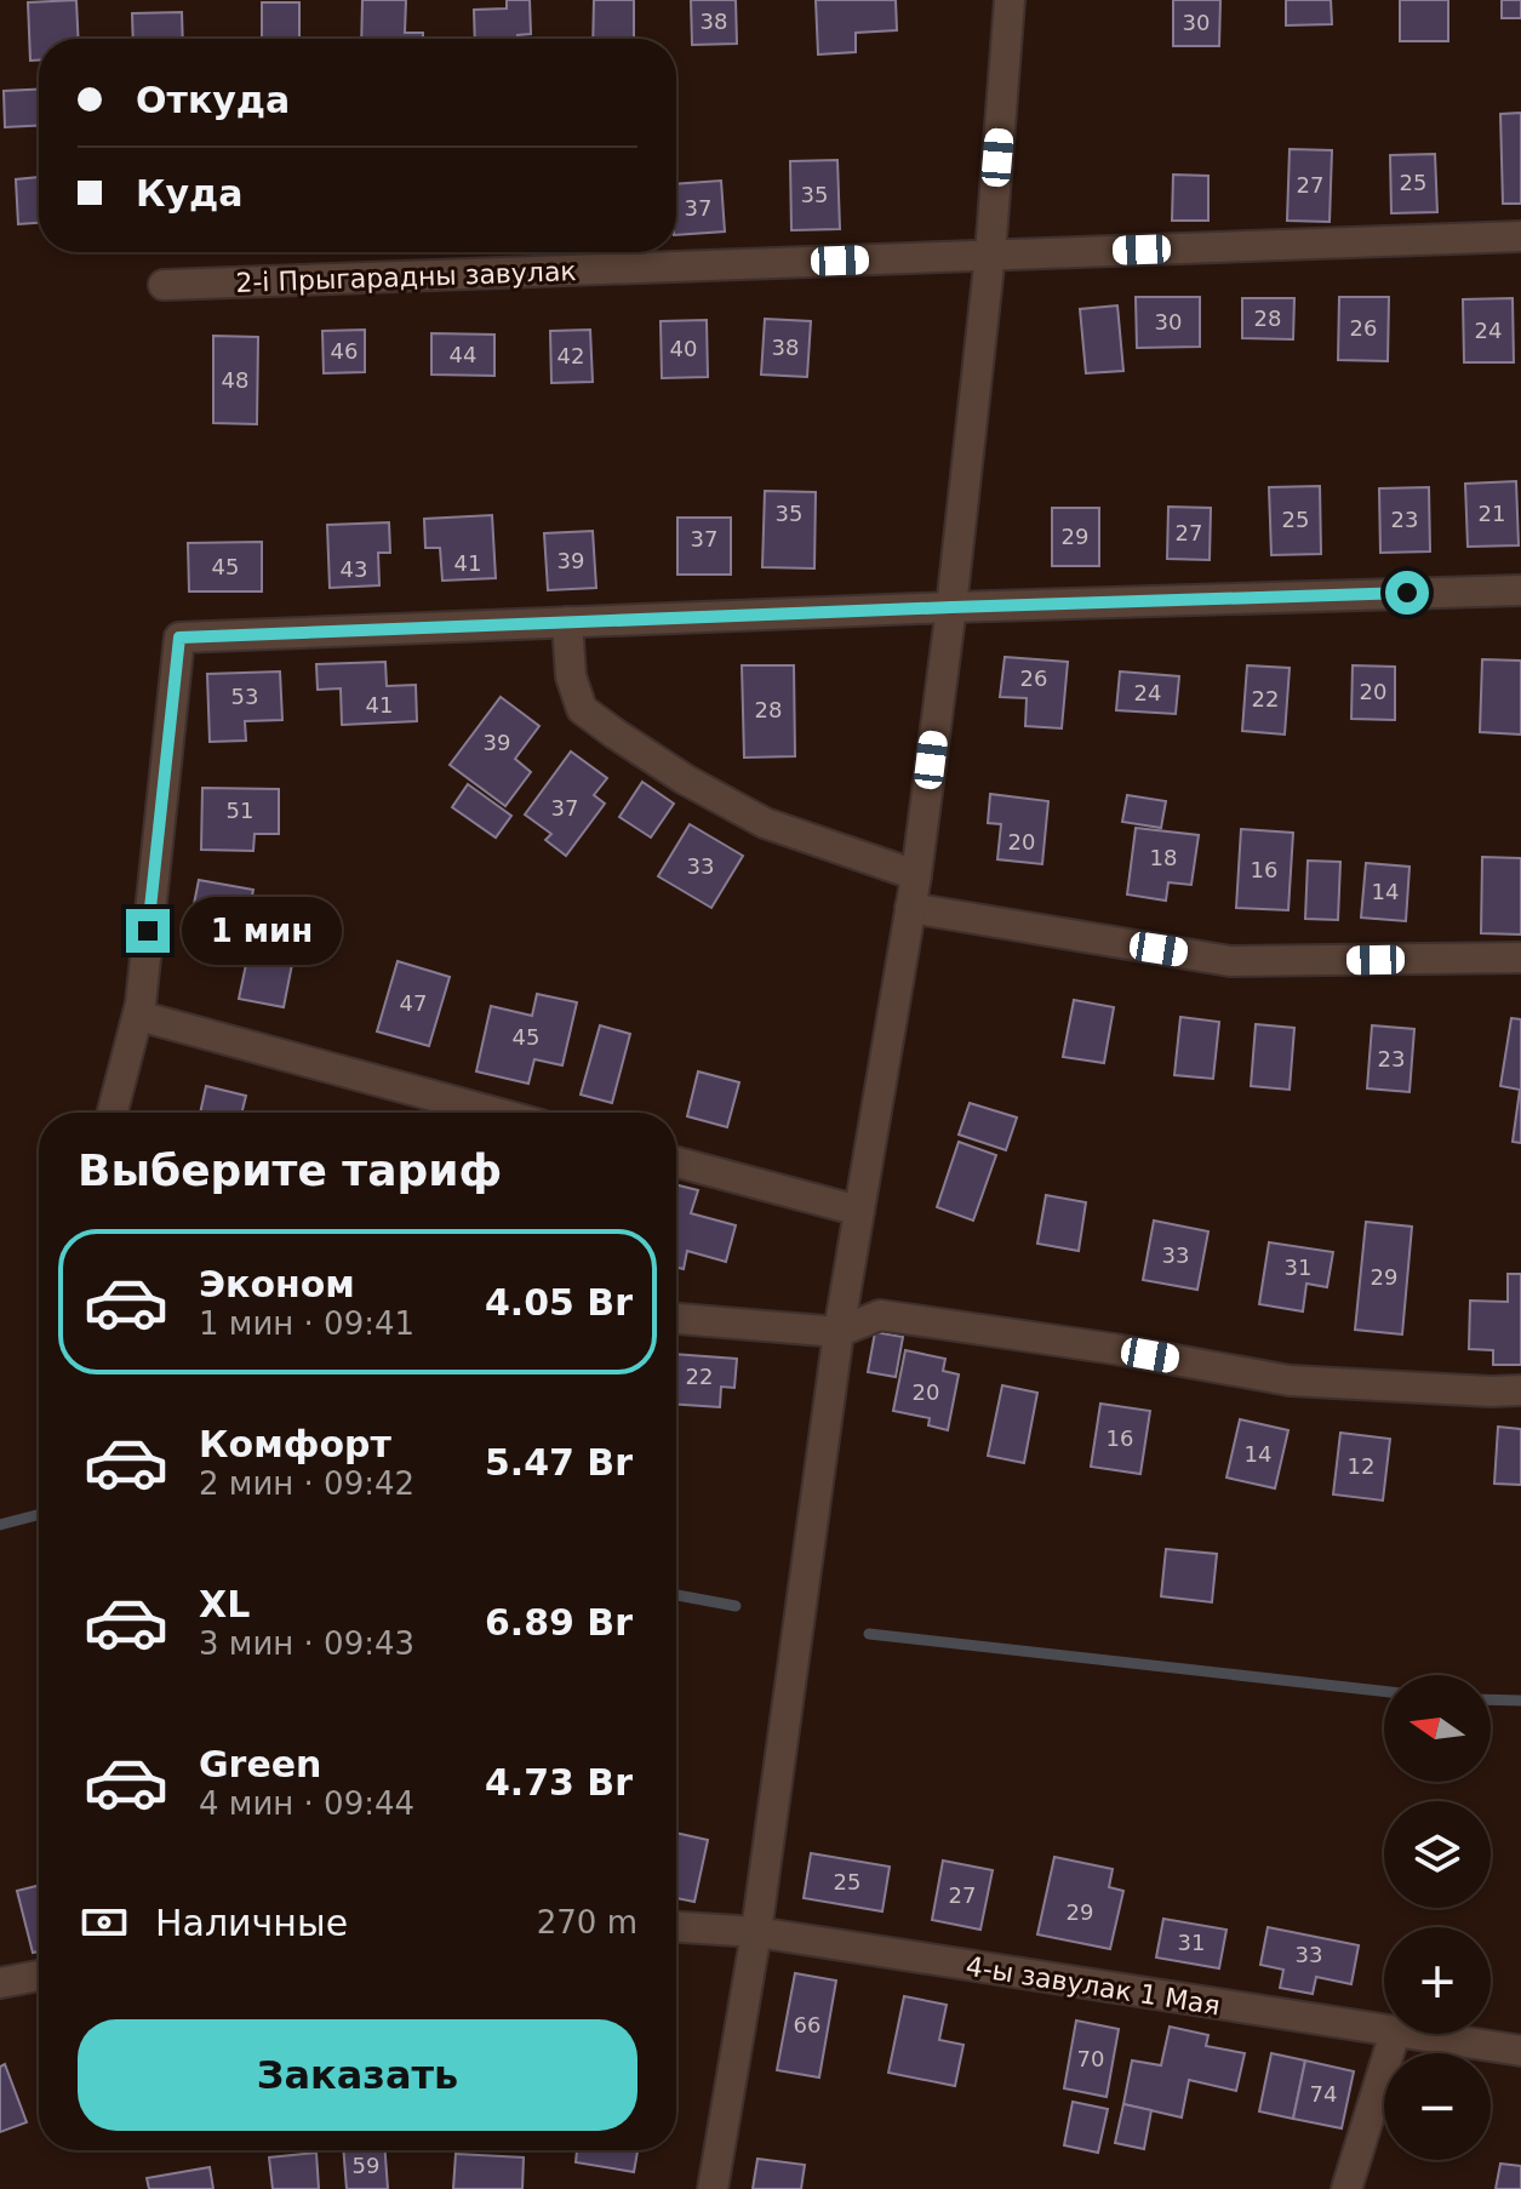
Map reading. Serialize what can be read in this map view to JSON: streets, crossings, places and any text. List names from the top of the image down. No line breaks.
{"streets":{"street":["2-і Прыгарадны завулак","4-ы завулак 1 Мая"]},"house_numbers":["38","30","25","27","35","37","28","30","26","24","38","40","46","44","42","48","35","21","25","23","27","29","37","39","41","45","43","26","20","24","53","22","41","28","39","37","51","20","18","33","16","14","47","45","23","33","31","29","22","20","16","14","12","25","27","29","31","33","66","70","74","59"],"north":"left","page":{"banner":["Откуда","Куда"],"bubble":"1 мин","heading":"Выберите тариф","list":[{"name":"Эконом","note":"1 мин · 09:41","value":"4.05 Br"},{"name":"Комфорт","note":"2 мин · 09:42","value":"5.47 Br"},{"name":"XL","note":"3 мин · 09:43","value":"6.89 Br"},{"name":"Green","note":"4 мин · 09:44","value":"4.73 Br"}],"map_buttons":["+","−"],"pay":["Наличные","270 m"],"buttons":"Заказать"}}
